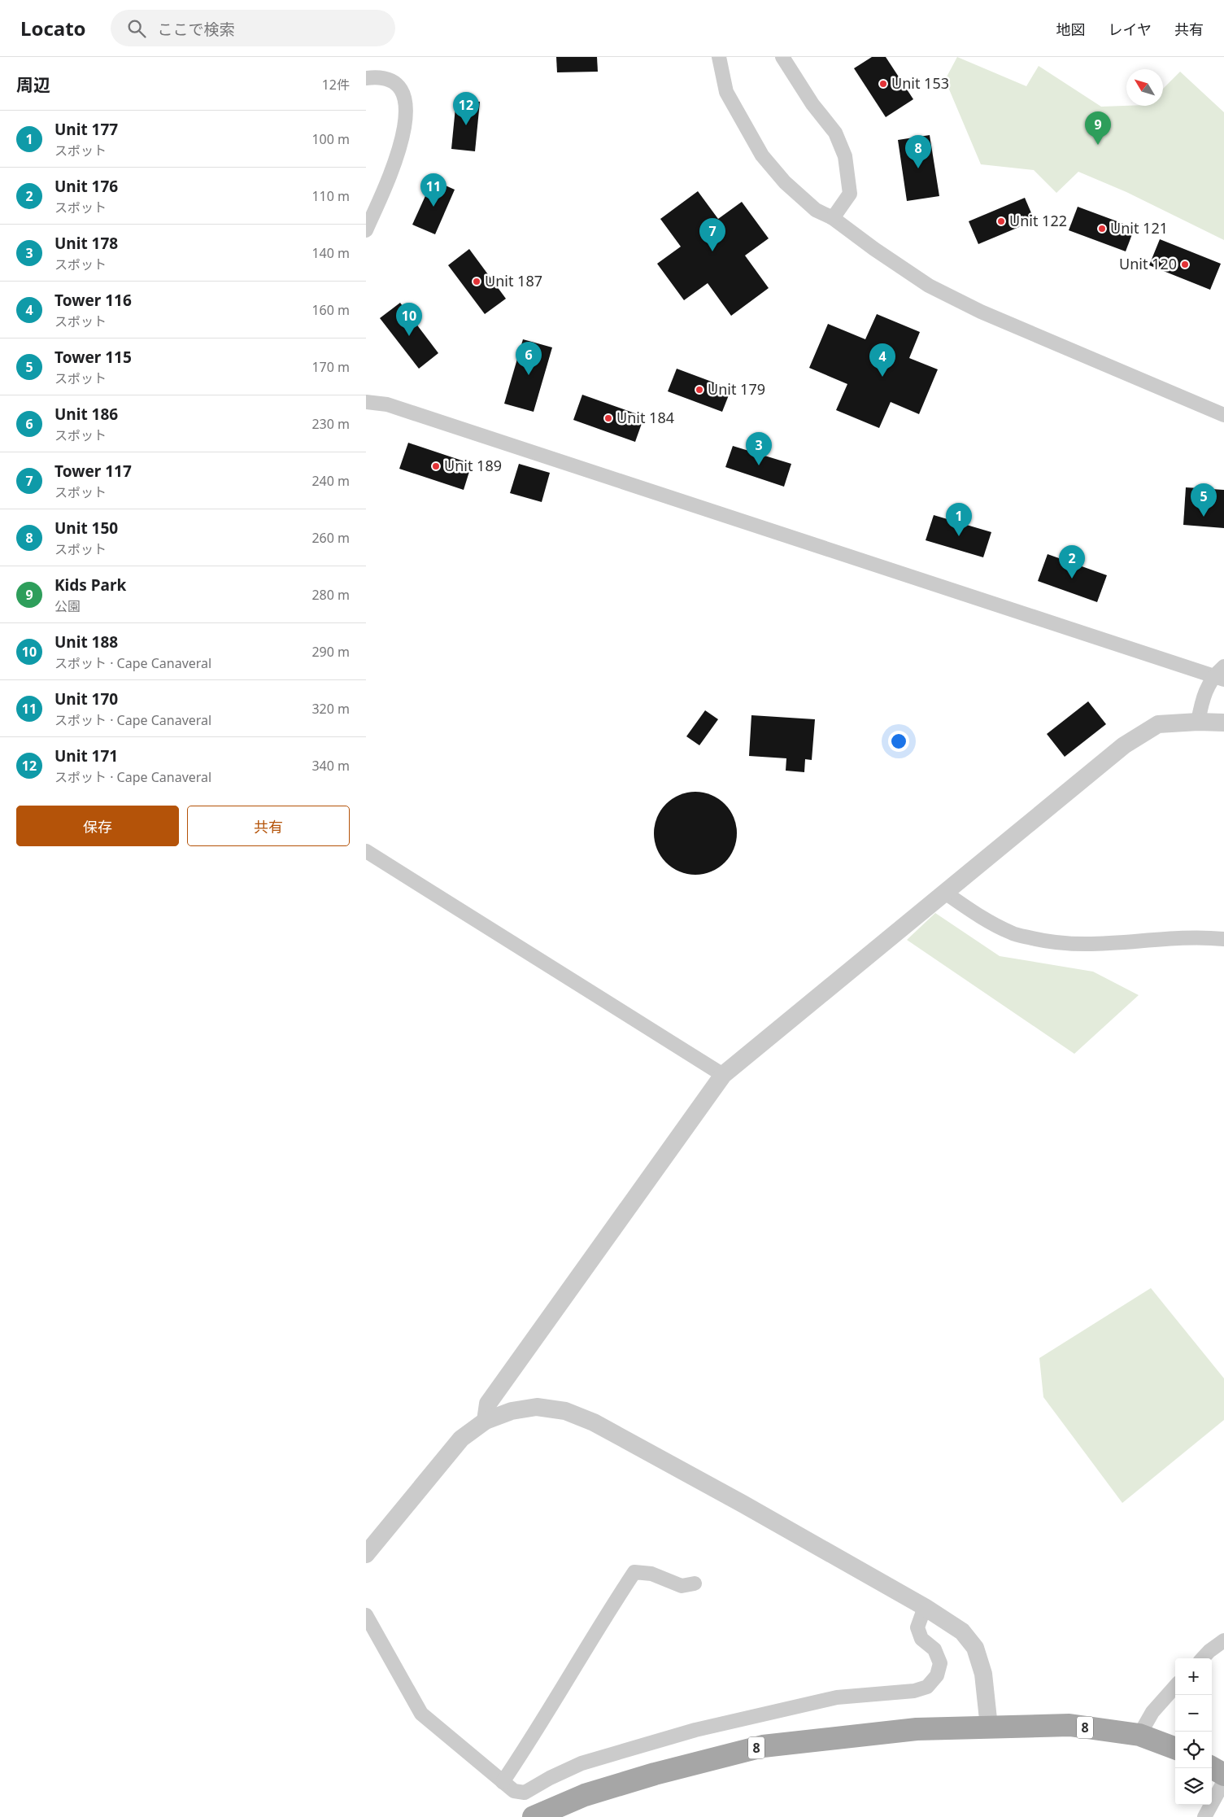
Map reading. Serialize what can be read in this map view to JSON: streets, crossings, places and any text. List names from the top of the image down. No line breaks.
{"streets":{"main road":["8"]},"places":["Unit 153","Unit 122","Unit 121","Unit 120","Unit 187","Unit 179","Unit 184","Unit 189"],"north":"top left","page":{"header":"Locato","search":"ここで検索","nav":["地図","レイヤ","共有"],"heading":["周辺","12件"],"pins":["12","9","8","11","7","10","6","4","3","5","1","2"],"list":[{"mark":"1","name":"Unit 177","note":"スポット","value":"100 m"},{"mark":"2","name":"Unit 176","note":"スポット","value":"110 m"},{"mark":"3","name":"Unit 178","note":"スポット","value":"140 m"},{"mark":"4","name":"Tower 116","note":"スポット","value":"160 m"},{"mark":"5","name":"Tower 115","note":"スポット","value":"170 m"},{"mark":"6","name":"Unit 186","note":"スポット","value":"230 m"},{"mark":"7","name":"Tower 117","note":"スポット","value":"240 m"},{"mark":"8","name":"Unit 150","note":"スポット","value":"260 m"},{"mark":"9","name":"Kids Park","note":"公園","value":"280 m"},{"mark":"10","name":"Unit 188","note":"スポット · Cape Canaveral","value":"290 m"},{"mark":"11","name":"Unit 170","note":"スポット · Cape Canaveral","value":"320 m"},{"mark":"12","name":"Unit 171","note":"スポット · Cape Canaveral","value":"340 m"}],"buttons":["保存","共有"],"map_buttons":["+","−"]}}
